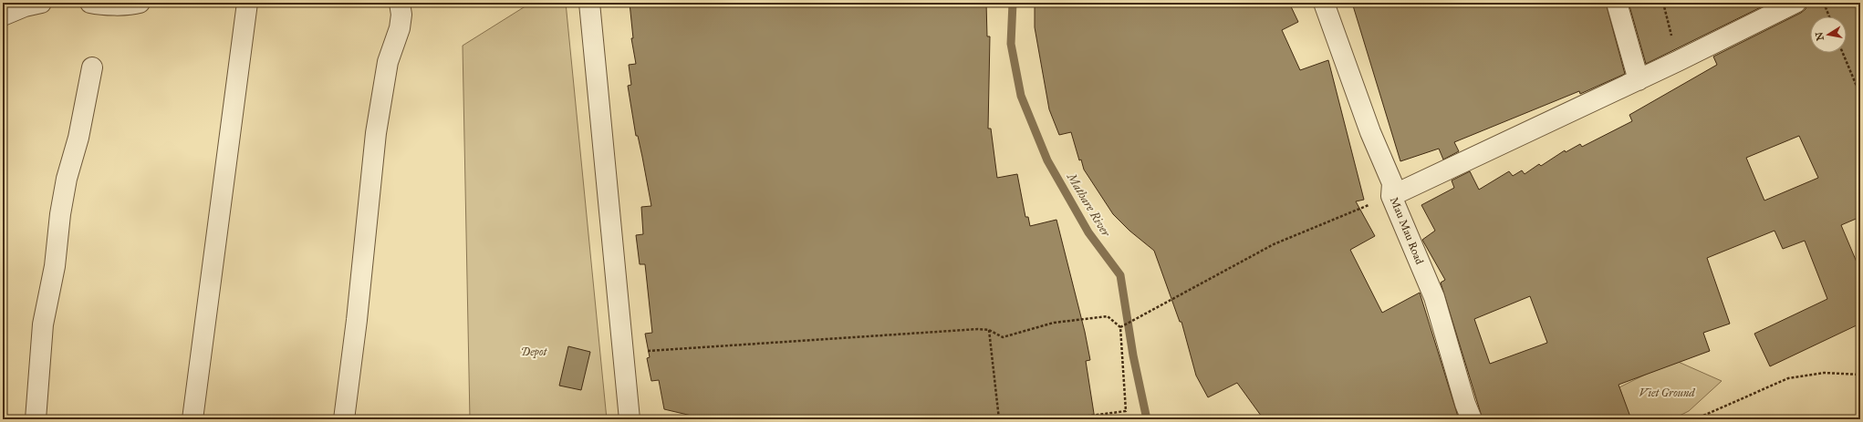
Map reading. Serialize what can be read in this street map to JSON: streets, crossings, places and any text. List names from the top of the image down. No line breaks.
{"streets":{"street":["Mau Mau Road"]},"water":["Mathare River"],"parks":["Depot","Viet Ground"],"north":"left"}
